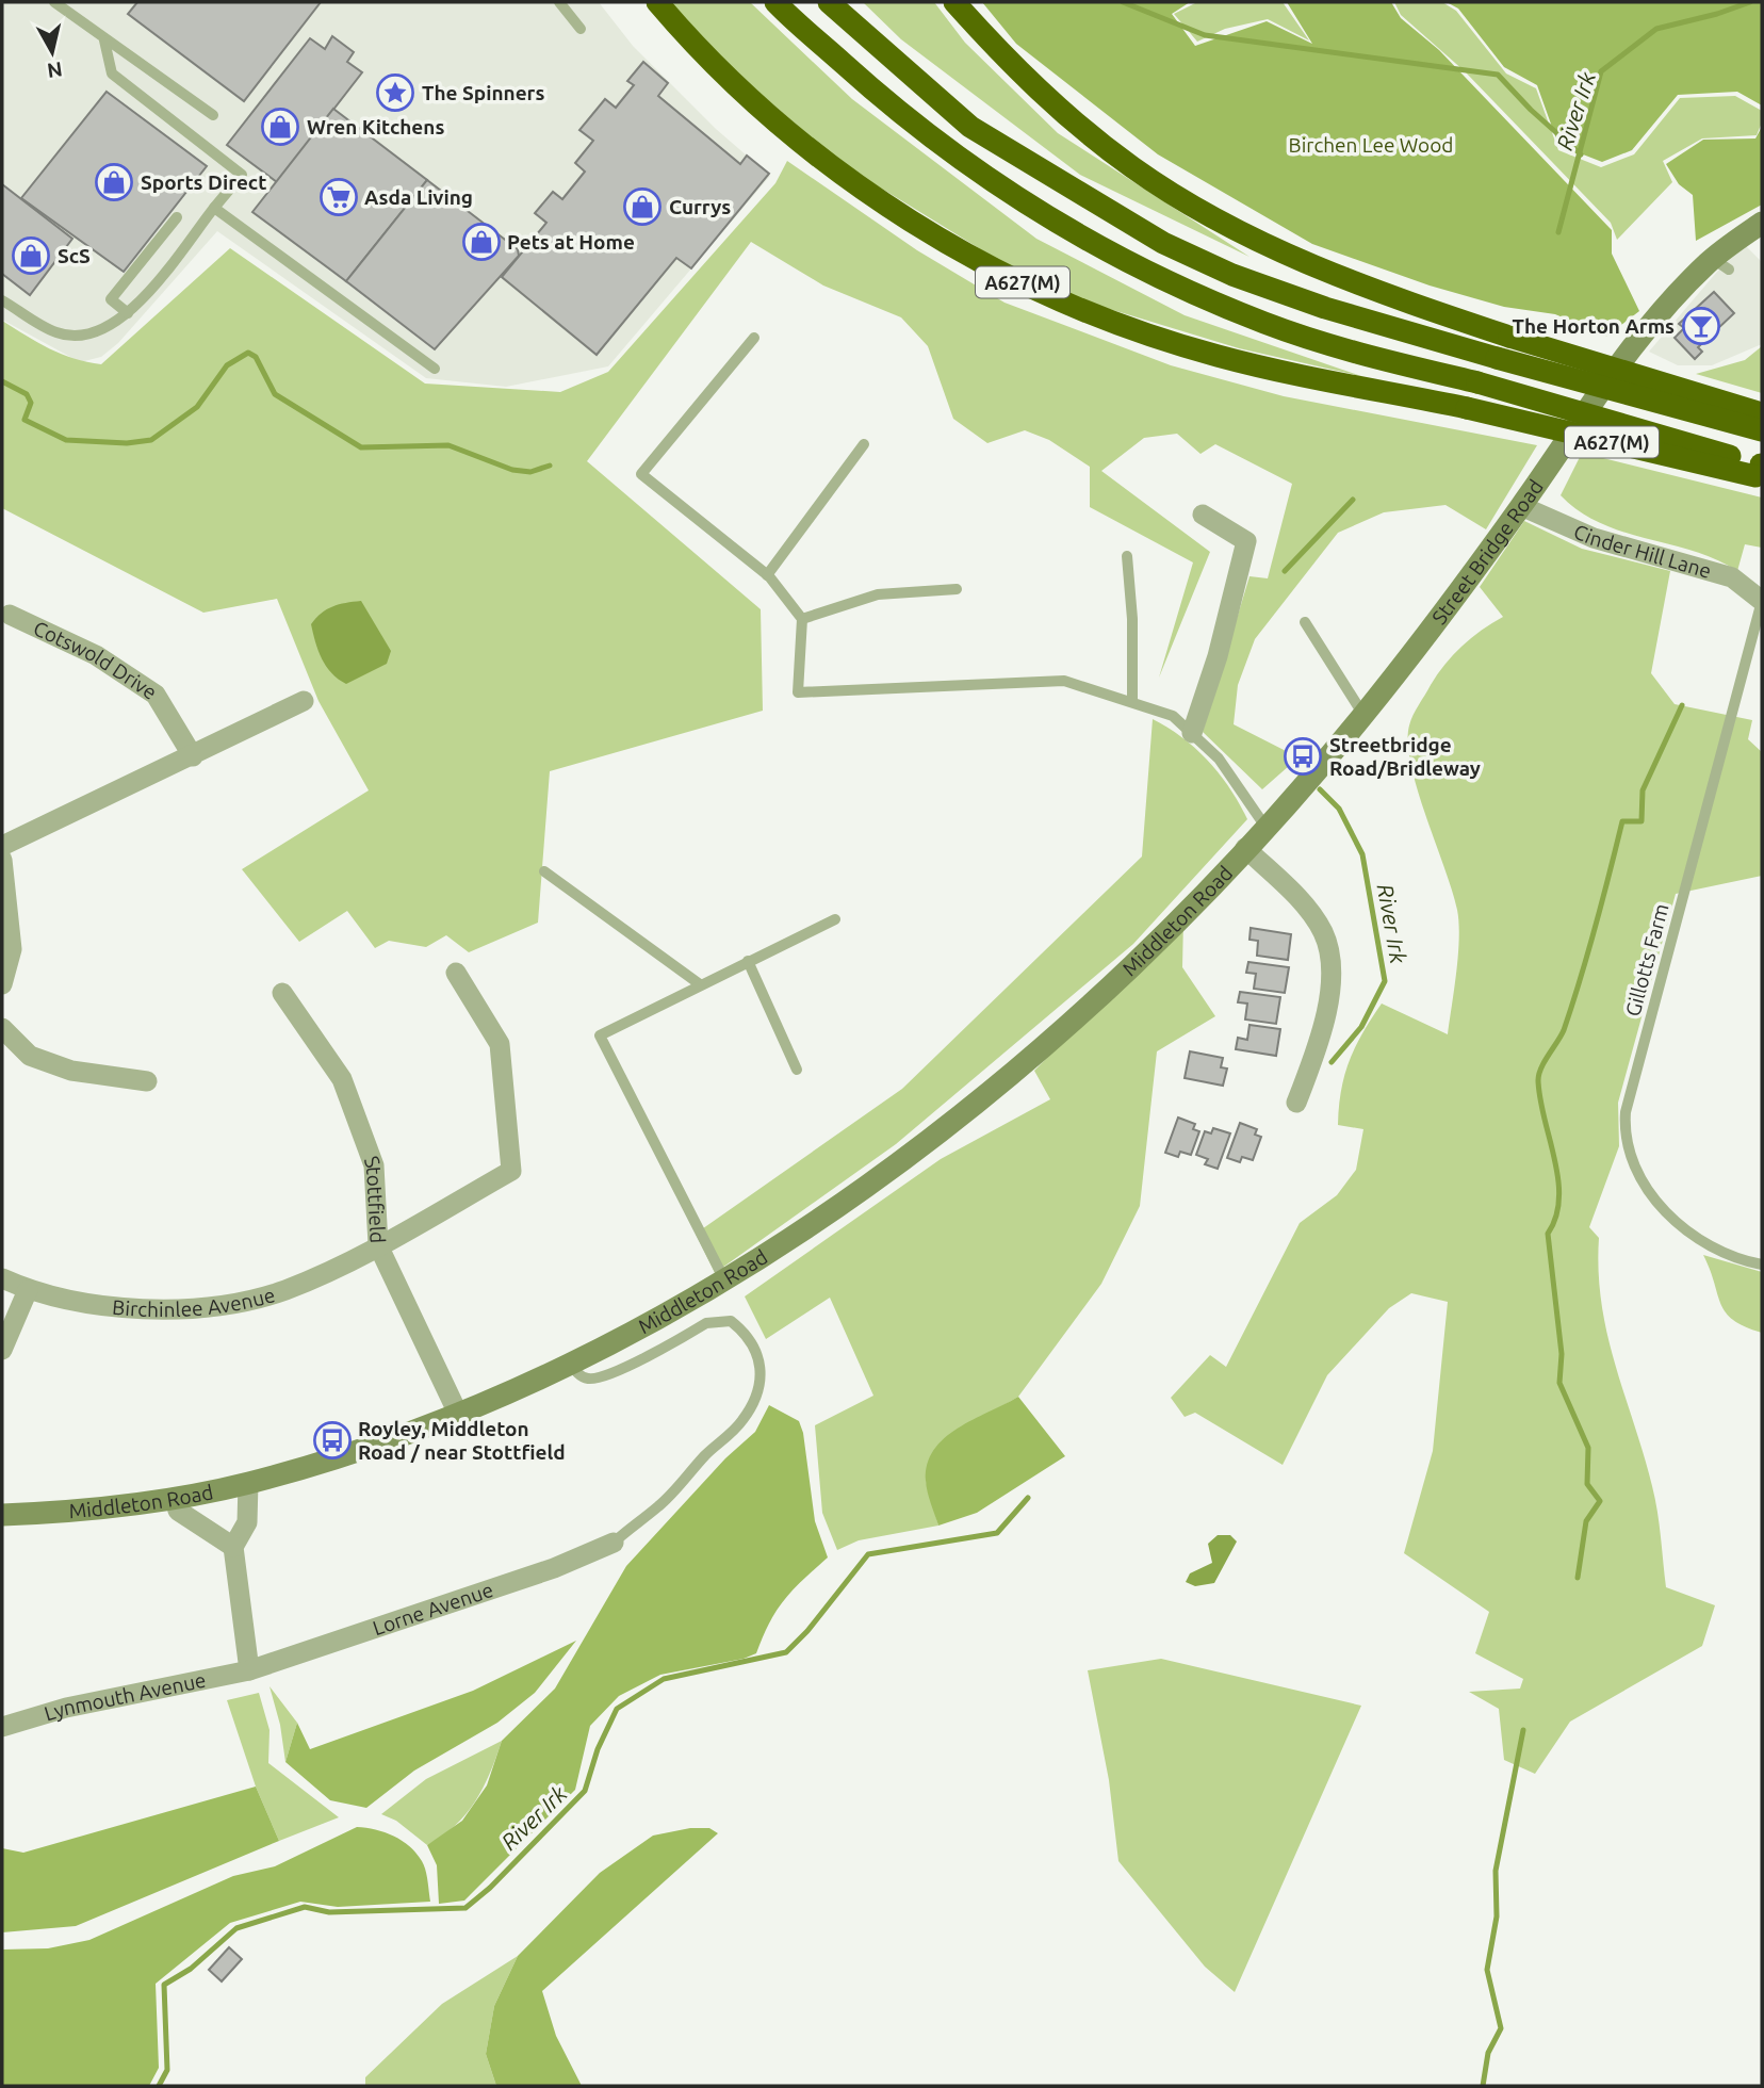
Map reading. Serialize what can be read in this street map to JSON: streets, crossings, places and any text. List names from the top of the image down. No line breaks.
{"streets":{"highway":["A627(M)"],"main road":["Street Bridge Road","Middleton Road"],"street":["Cinder Hill Lane","Cotswold Drive","Stottfield","Birchinlee Avenue","Lorne Avenue","Lynmouth Avenue"],"lane":["Gillotts Farm"]},"crossings":[["Street Bridge Road","Cinder Hill Lane"],["Street Bridge Road","Middleton Road"],["Cinder Hill Lane","Gillotts Farm"],["Middleton Road","Stottfield"],["Stottfield","Birchinlee Avenue"],["Lorne Avenue","Lynmouth Avenue"]],"water":["River Irk"],"parks":["Birchen Lee Wood"],"places":{"place":["The Spinners"],"shop":["Wren Kitchens","Sports Direct","Currys","Pets at Home","ScS"],"supermarket":["Asda Living"],"bar":["The Horton Arms"],"bus stop":["Streetbridge Road/Bridleway","Royley, Middleton Road / near Stottfield"]},"north":"bottom"}
